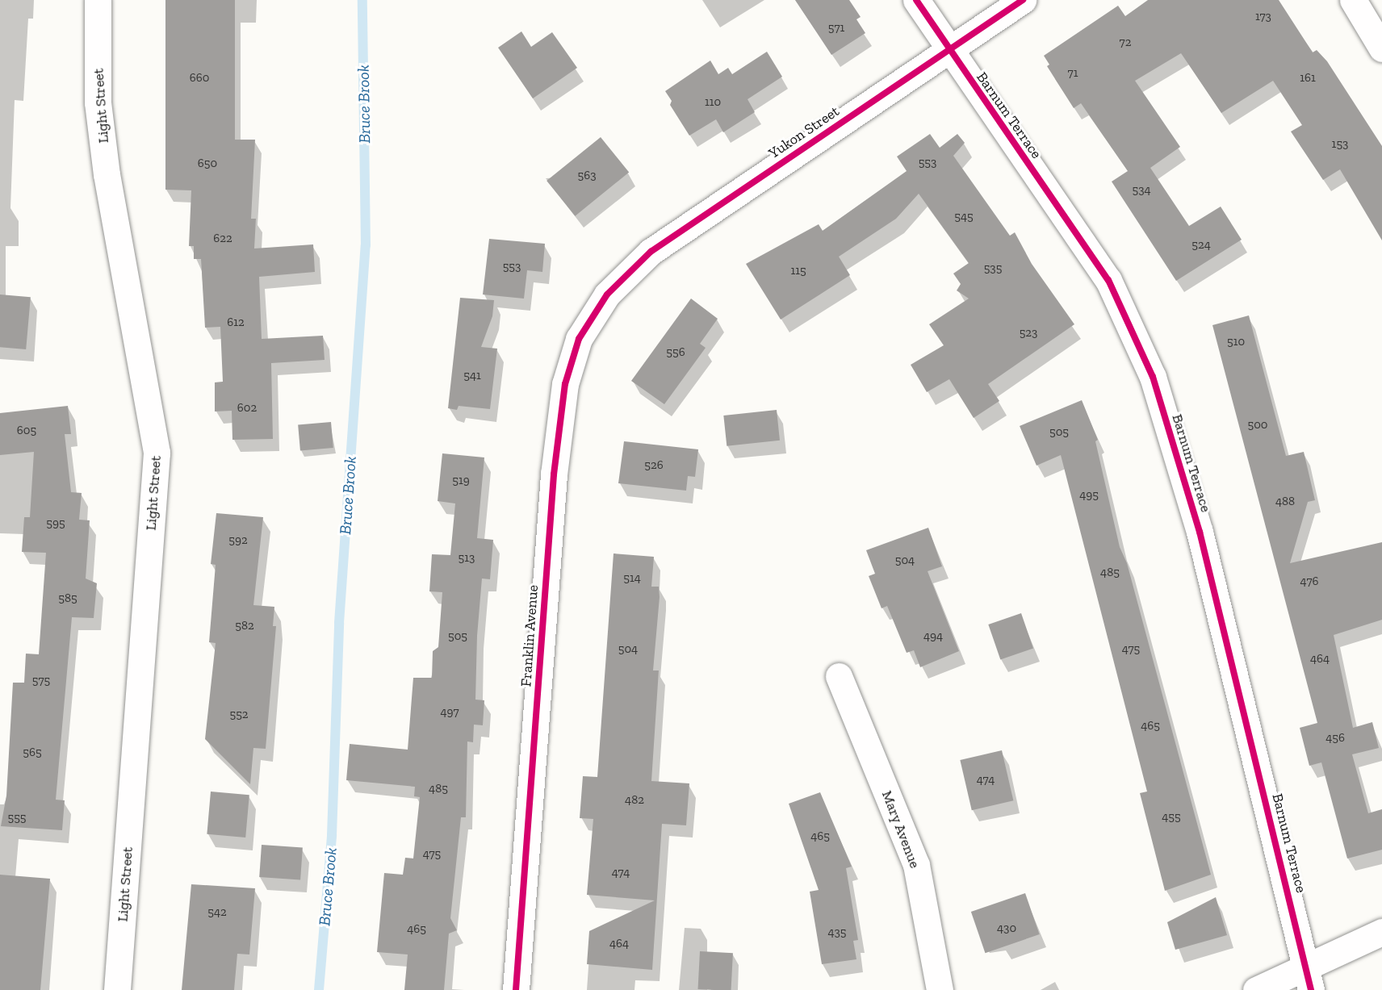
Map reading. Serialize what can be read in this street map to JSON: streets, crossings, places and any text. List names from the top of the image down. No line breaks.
{"streets":{"street":["Light Street","Barnum Terrace","Yukon Street","Franklin Avenue","Mary Avenue"]},"crossings":[["Barnum Terrace","Yukon Street"],["Yukon Street","Franklin Avenue"]],"water":["Bruce Brook"],"house_numbers":["173","571","72","71","660","161","110","153","553","650","563","534","545","622","524","553","535","115","612","523","510","556","541","602","500","605","505","526","519","495","488","595","592","513","504","485","514","476","585","582","505","494","504","475","464","575","497","552","465","456","565","474","485","482","455","555","465","475","474","542","430","465","435","464"]}
